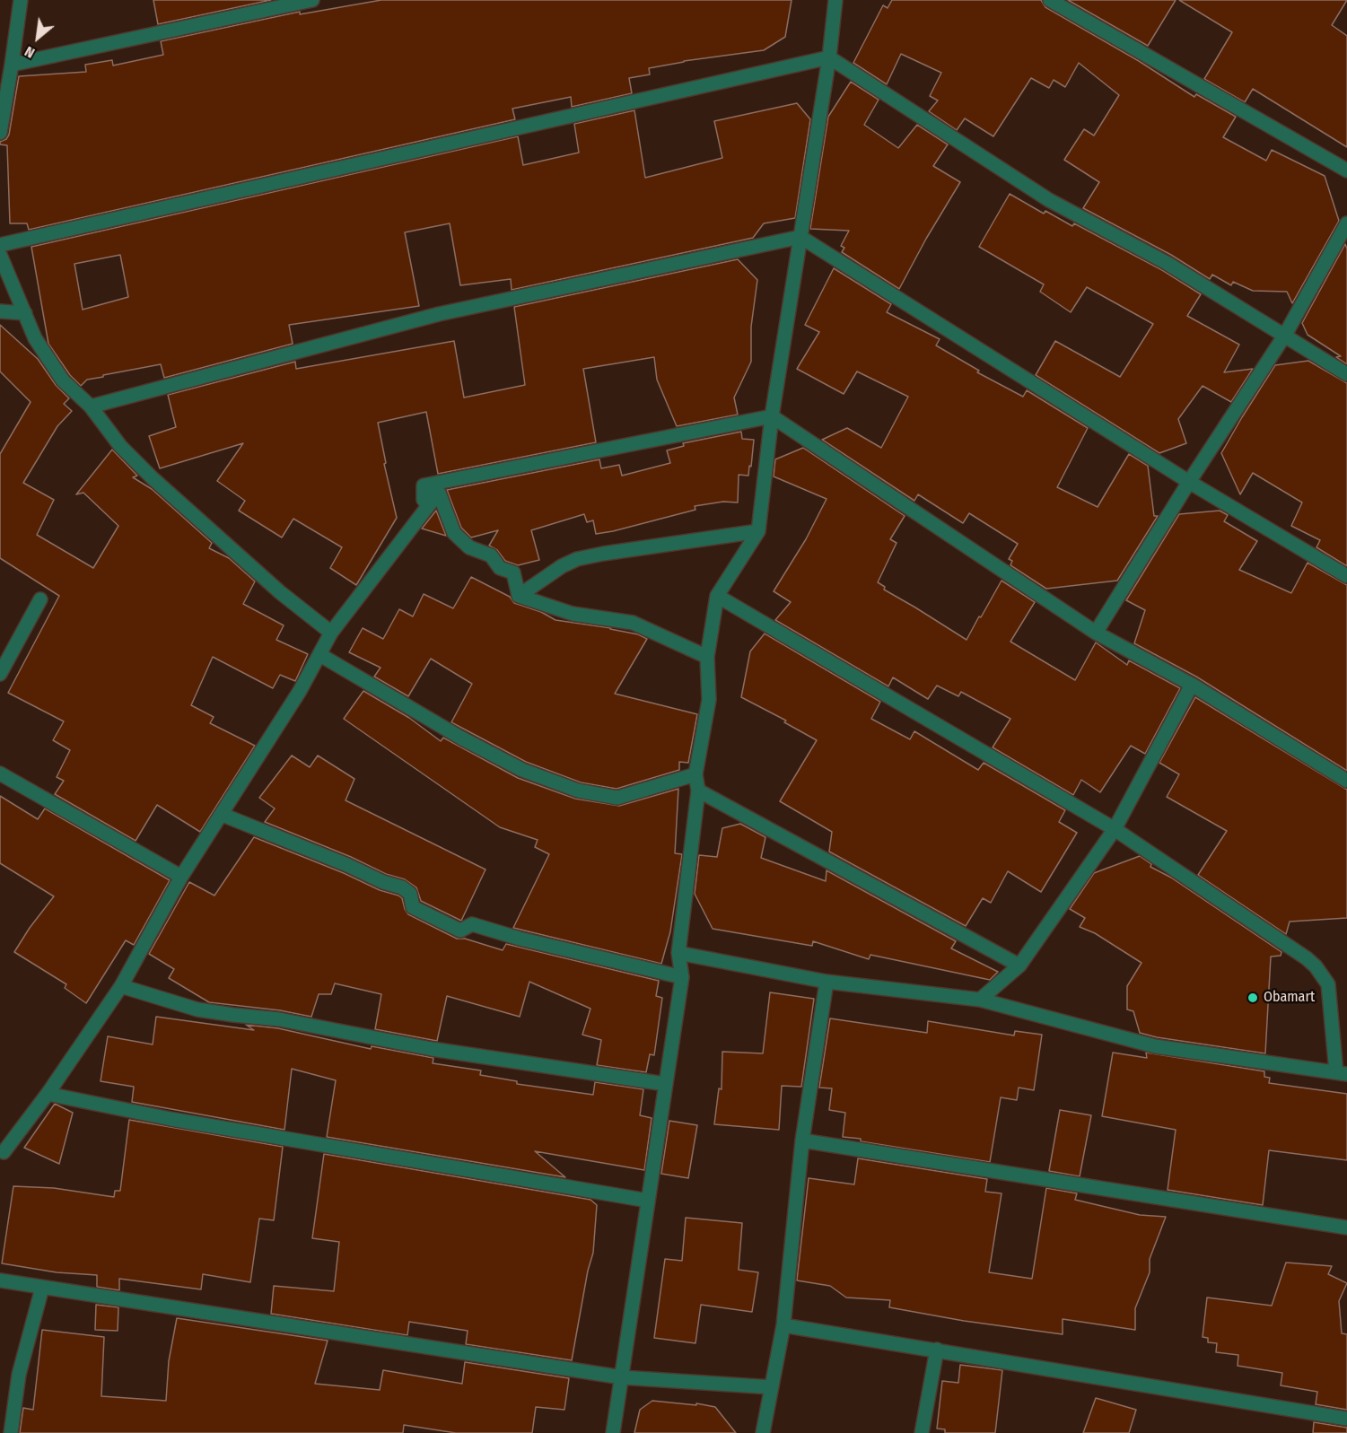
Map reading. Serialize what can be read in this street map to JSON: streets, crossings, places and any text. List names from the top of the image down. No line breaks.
{"places":["Obamart"],"north":"bottom left"}
